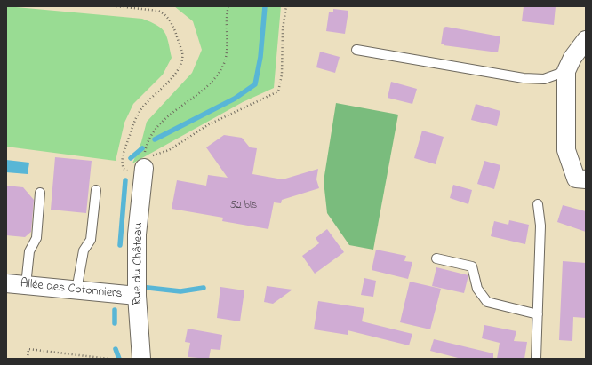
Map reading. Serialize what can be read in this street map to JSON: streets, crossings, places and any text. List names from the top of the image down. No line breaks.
{"streets":{"street":["Rue du Château","Allée des Cotonniers"]},"crossings":[["Rue du Château","Allée des Cotonniers"]],"house_numbers":["52 bis"]}
